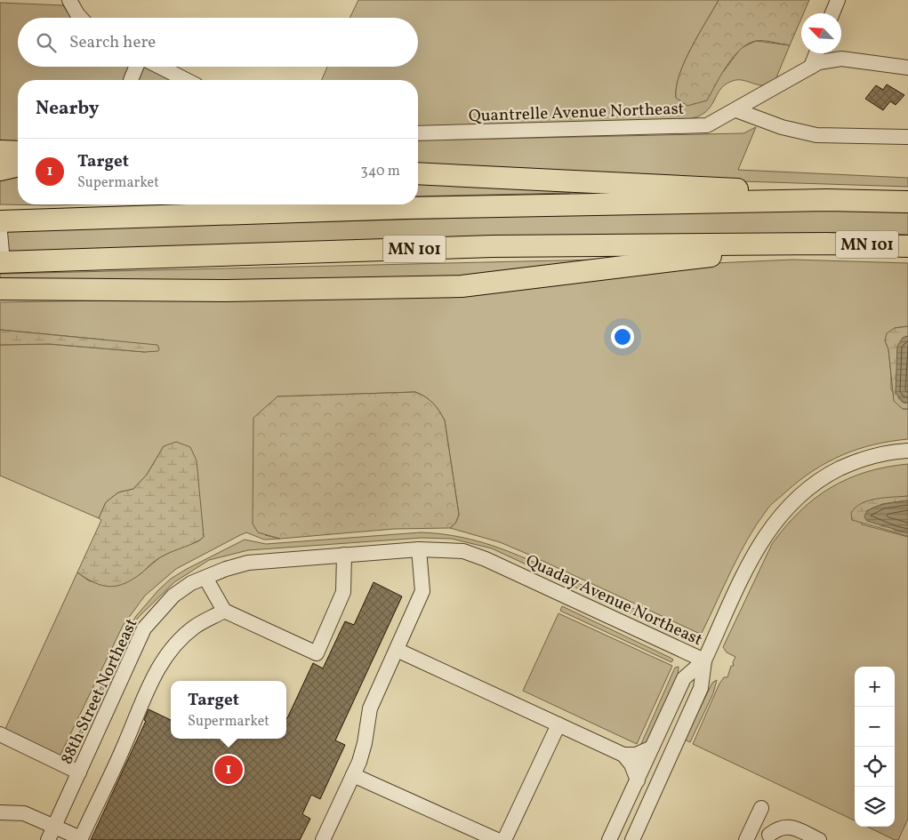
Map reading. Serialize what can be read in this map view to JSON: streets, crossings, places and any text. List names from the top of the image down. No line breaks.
{"streets":{"highway":["MN 101"],"street":["Quantrelle Avenue Northeast","Quaday Avenue Northeast","88th Street Northeast"]},"crossings":[["Quaday Avenue Northeast","88th Street Northeast"]],"north":"top left","page":{"search":"Search here","heading":"Nearby","list":[{"mark":"1","name":"Target","note":"Supermarket","value":"340 m"}],"map_buttons":["+","−"],"popup":["Target","Supermarket"],"pins":"1"}}
